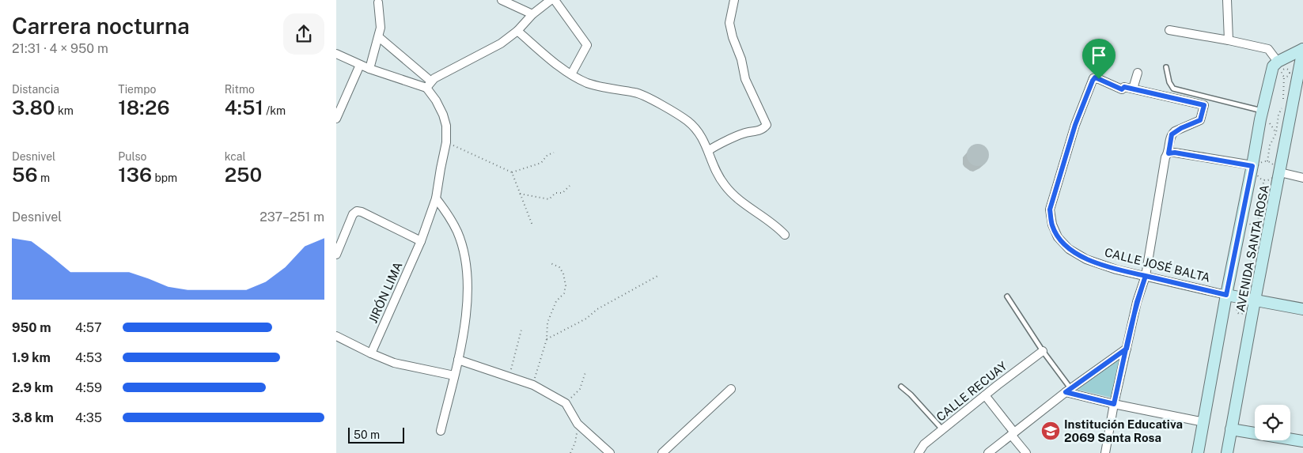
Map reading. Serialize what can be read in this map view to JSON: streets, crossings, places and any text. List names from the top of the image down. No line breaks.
{"streets":{"main road":["AVENIDA SANTA ROSA","CALLE JOSÉ BALTA"],"street":["JIRÓN LIMA","CALLE RECUAY"]},"crossings":[["AVENIDA SANTA ROSA","CALLE JOSÉ BALTA"]],"places":{"school or university":["Institución Educativa 2069 Santa Rosa"]},"scale_bar":"50 m","page":{"heading":["Carrera nocturna","21:31 · 4 × 950 m"],"stats":[["Distancia","3.80 km"],["Tiempo","18:26"],["Ritmo","4:51 /km"],["Desnivel","56 m"],["Pulso","136 bpm"],["kcal","250"]],"chart":["Desnivel","237–251 m"],"list":[{"name":"950 m","note":"4:57"},{"name":"1.9 km","note":"4:53"},{"name":"2.9 km","note":"4:59"},{"name":"3.8 km","note":"4:35"}],"scale":"50 m"}}
